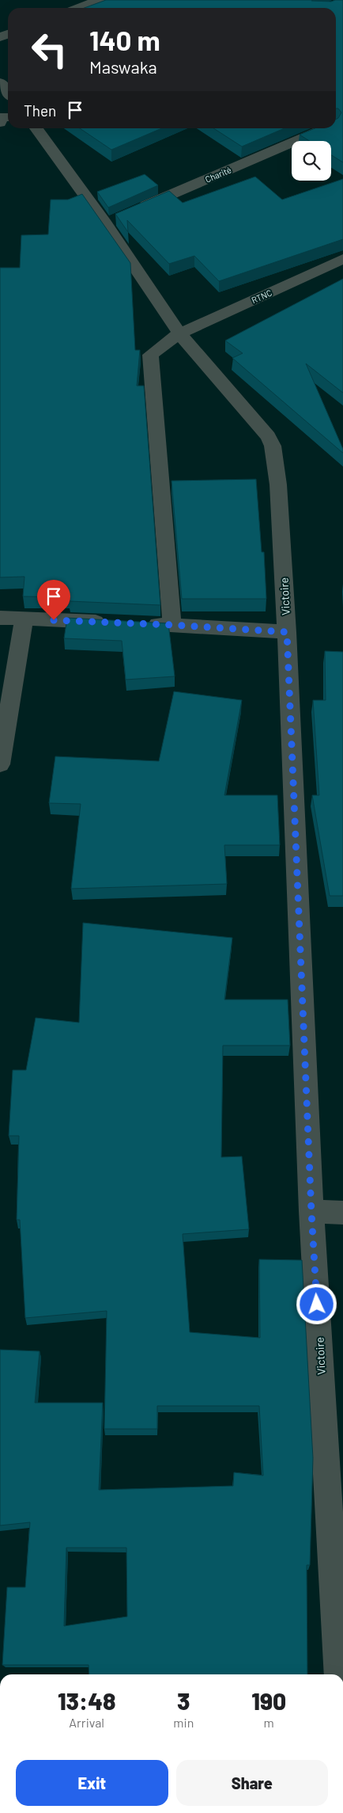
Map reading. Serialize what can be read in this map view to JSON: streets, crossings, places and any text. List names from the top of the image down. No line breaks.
{"streets":{"street":["Charité","RTNC","Victoire"]},"crossings":[["RTNC","Victoire"]],"page":{"turn":["140 m","Maswaka"],"then":"Then","eta":["13:48","Arrival","3","min","190","m"],"buttons":["Exit","Share"]}}
